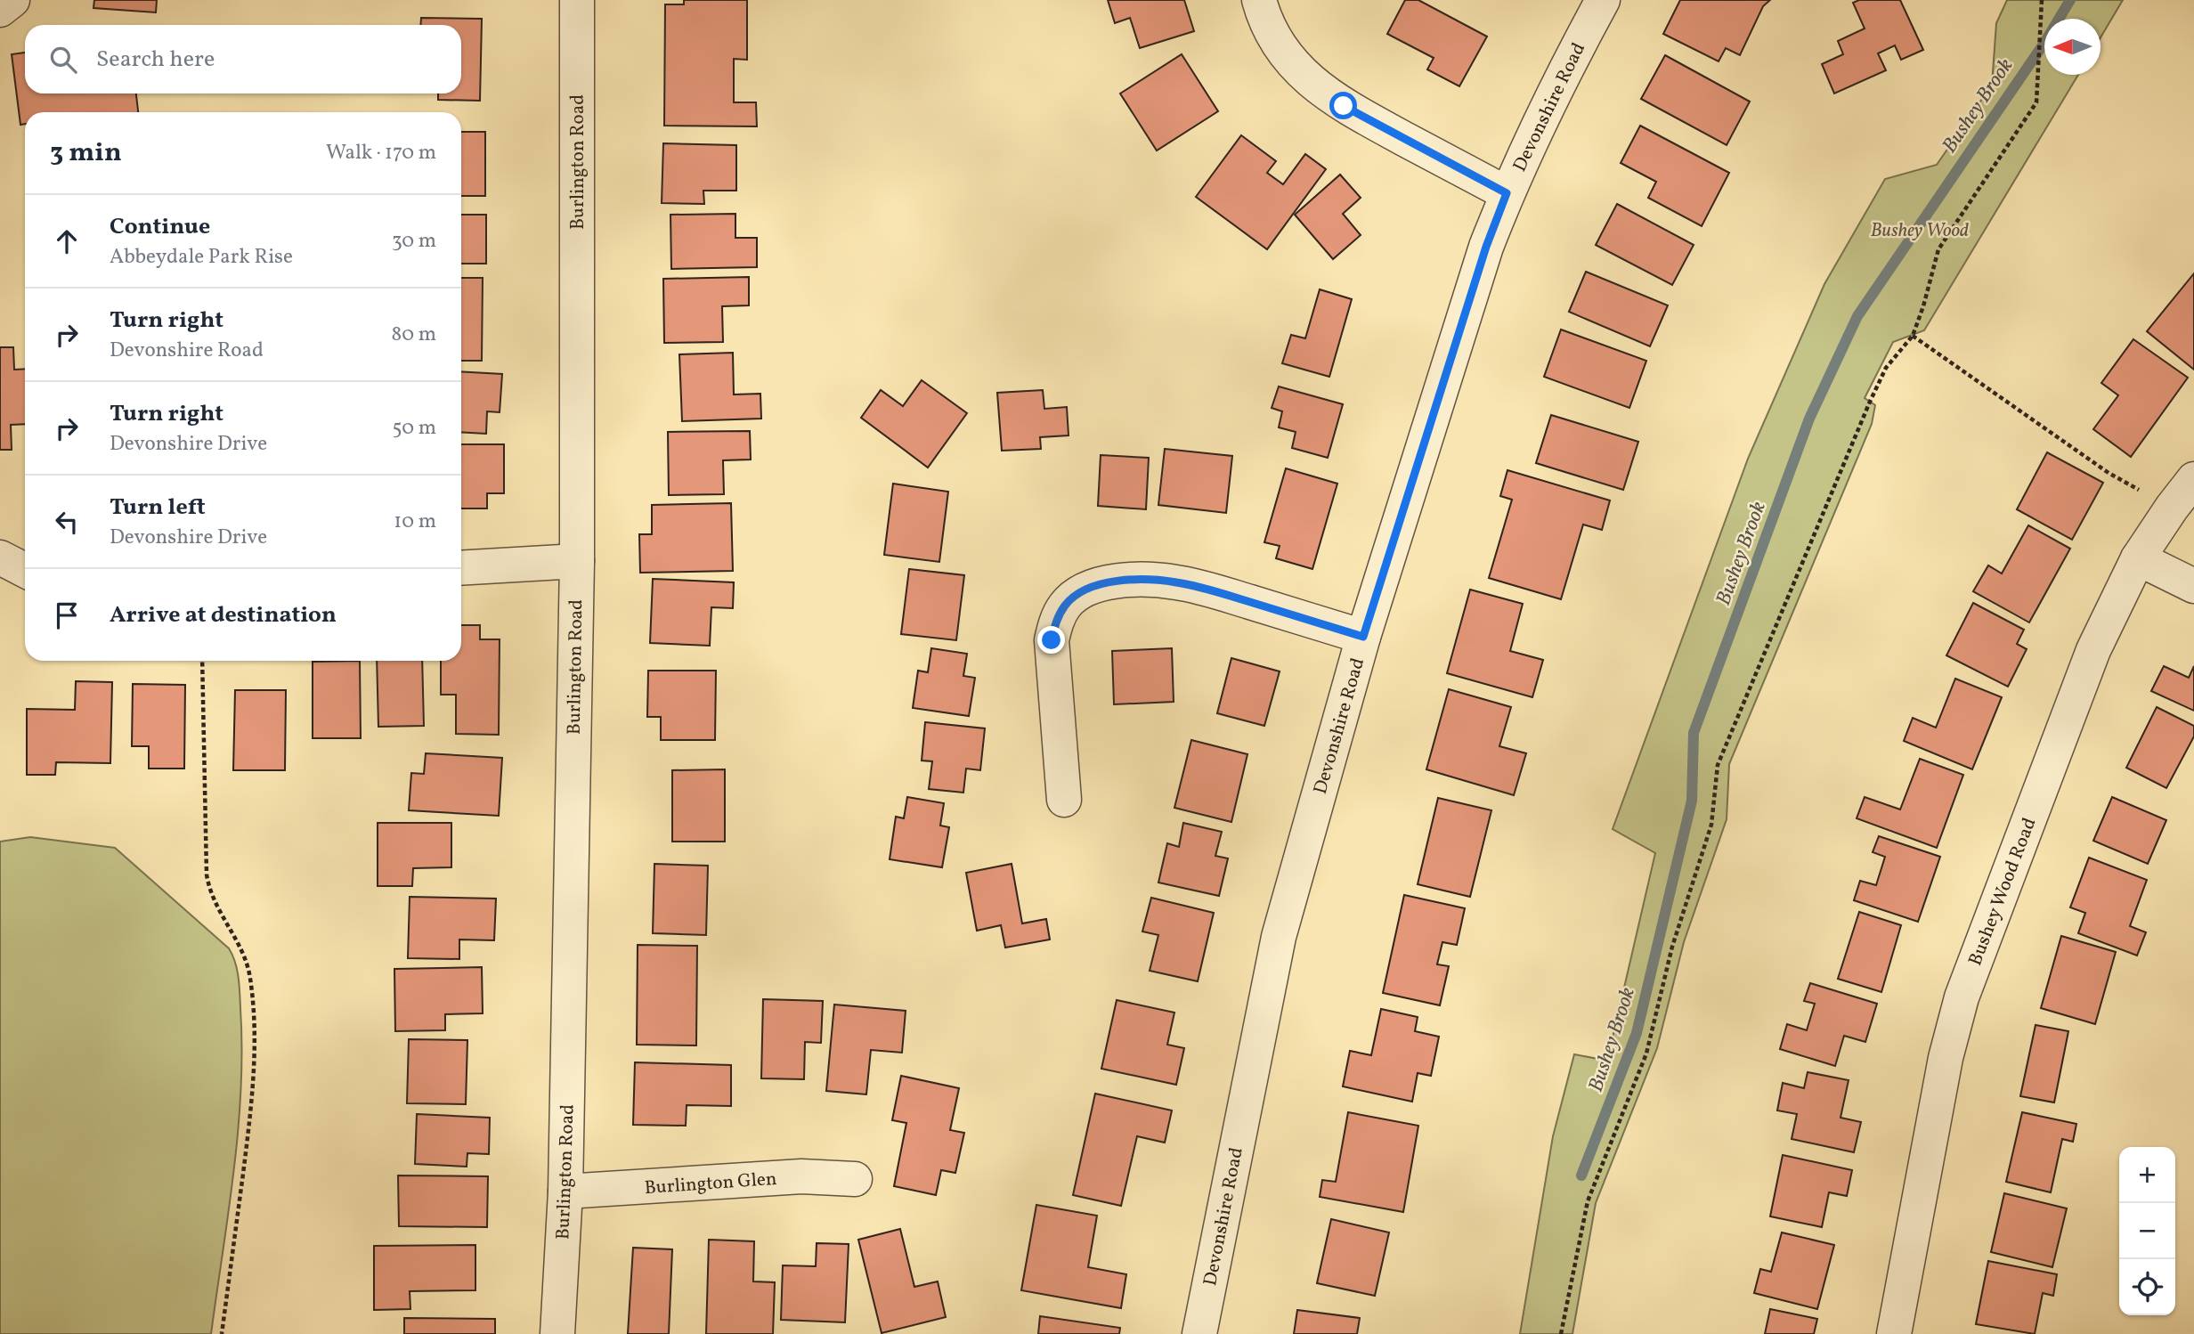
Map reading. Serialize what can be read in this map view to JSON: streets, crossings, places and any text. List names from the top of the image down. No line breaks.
{"streets":{"street":["Devonshire Road","Burlington Road","Bushey Wood Road","Burlington Glen"]},"crossings":[["Burlington Road","Burlington Glen"]],"water":["Bushey Brook"],"parks":["Bushey Wood"],"north":"left","page":{"search":"Search here","heading":["3 min","Walk · 170 m"],"list":[["Continue","Abbeydale Park Rise","30 m"],["Turn right","Devonshire Road","80 m"],["Turn right","Devonshire Drive","50 m"],["Turn left","Devonshire Drive","10 m"],"Arrive at destination"],"map_buttons":["+","−"]}}
